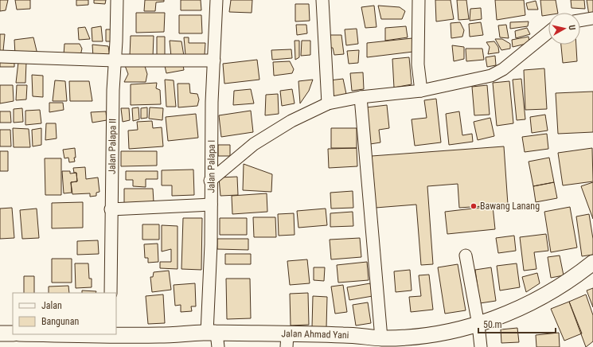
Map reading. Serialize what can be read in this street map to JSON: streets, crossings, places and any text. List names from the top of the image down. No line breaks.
{"streets":{"main road":["Jalan Ahmad Yani"],"street":["Jalan Palapa II","Jalan Palapa I"]},"crossings":[["Jalan Palapa I","Jalan Ahmad Yani"]],"places":["Bawang Lanang"],"legend":["Jalan","Bangunan"],"scale_bar":"50 m","north":"right"}
